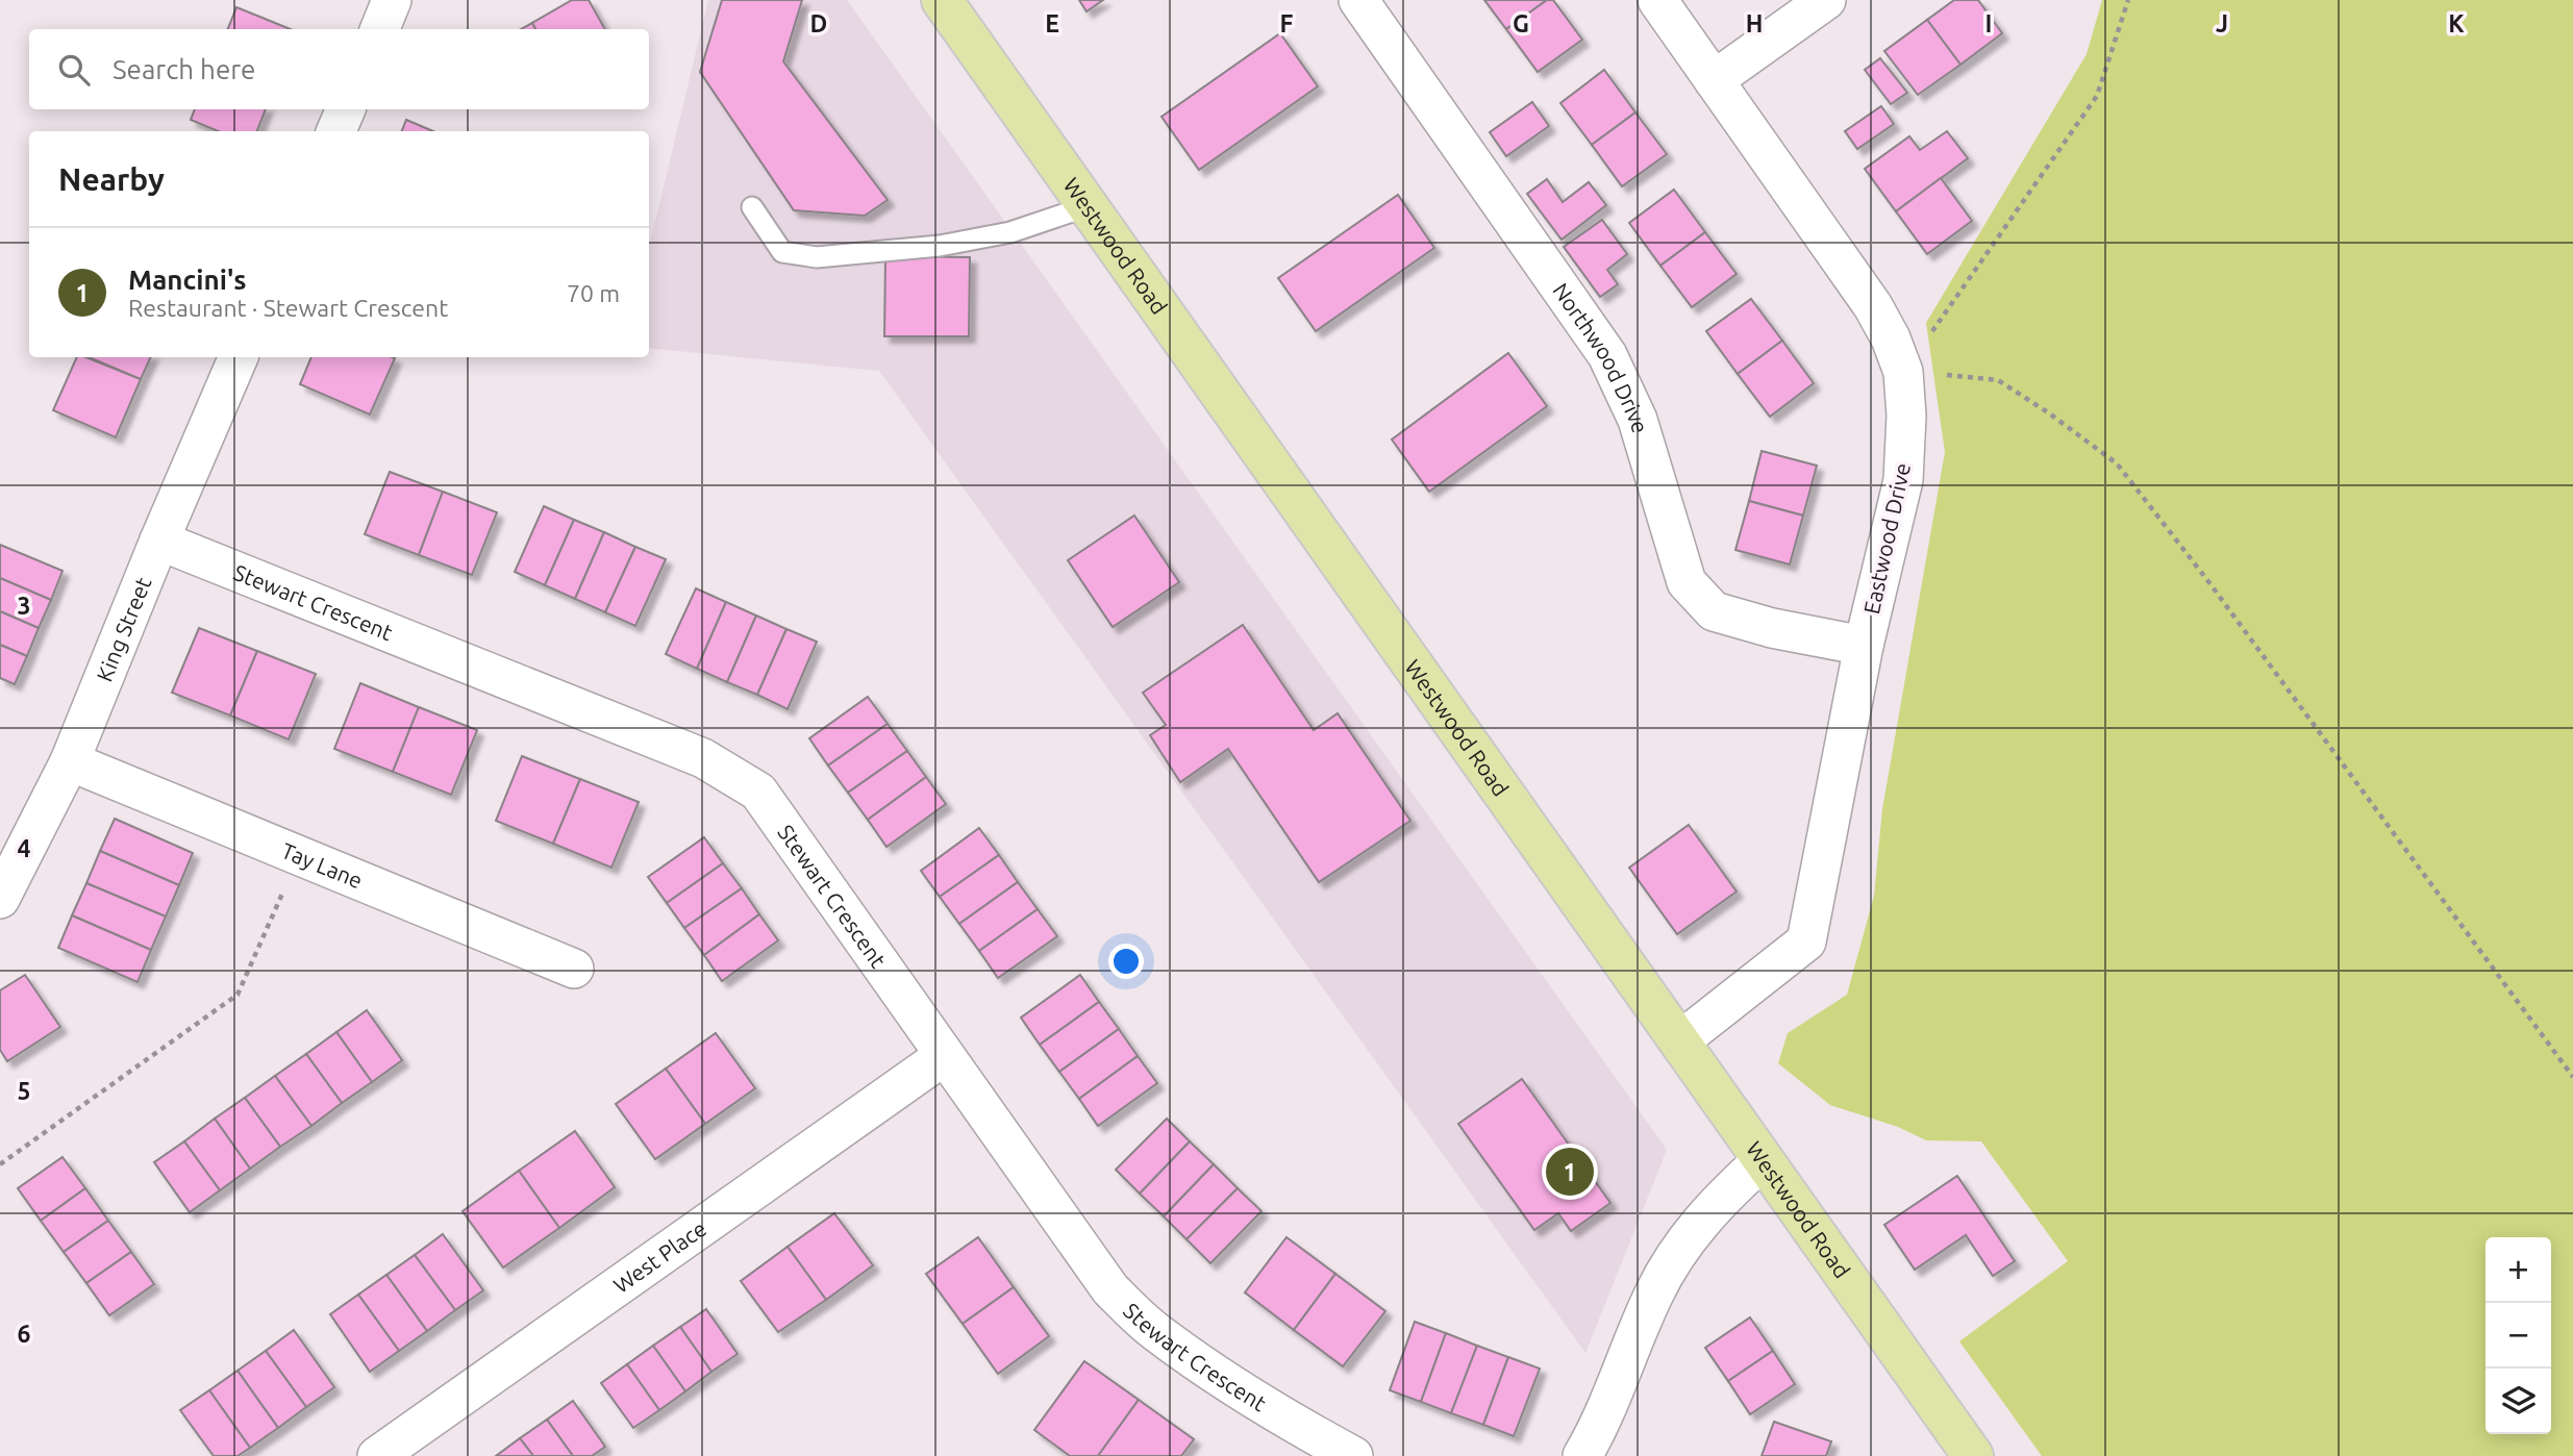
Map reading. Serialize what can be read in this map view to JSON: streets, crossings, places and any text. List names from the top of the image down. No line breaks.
{"streets":{"main road":["Westwood Road"],"street":["Northwood Drive","Eastwood Drive","Stewart Crescent","King Street","Tay Lane","West Place"]},"crossings":[["Westwood Road","Eastwood Drive"],["Northwood Drive","Eastwood Drive"],["Stewart Crescent","King Street"],["Stewart Crescent","West Place"],["King Street","Tay Lane"]],"page":{"search":"Search here","heading":"Nearby","list":[{"mark":"1","name":"Mancini's","note":"Restaurant · Stewart Crescent","value":"70 m"}],"pins":"1","map_buttons":["+","−"]},"grid":{"columns":["D","E","F","G","H","I","J","K"],"rows":["3","4","5","6"]}}
